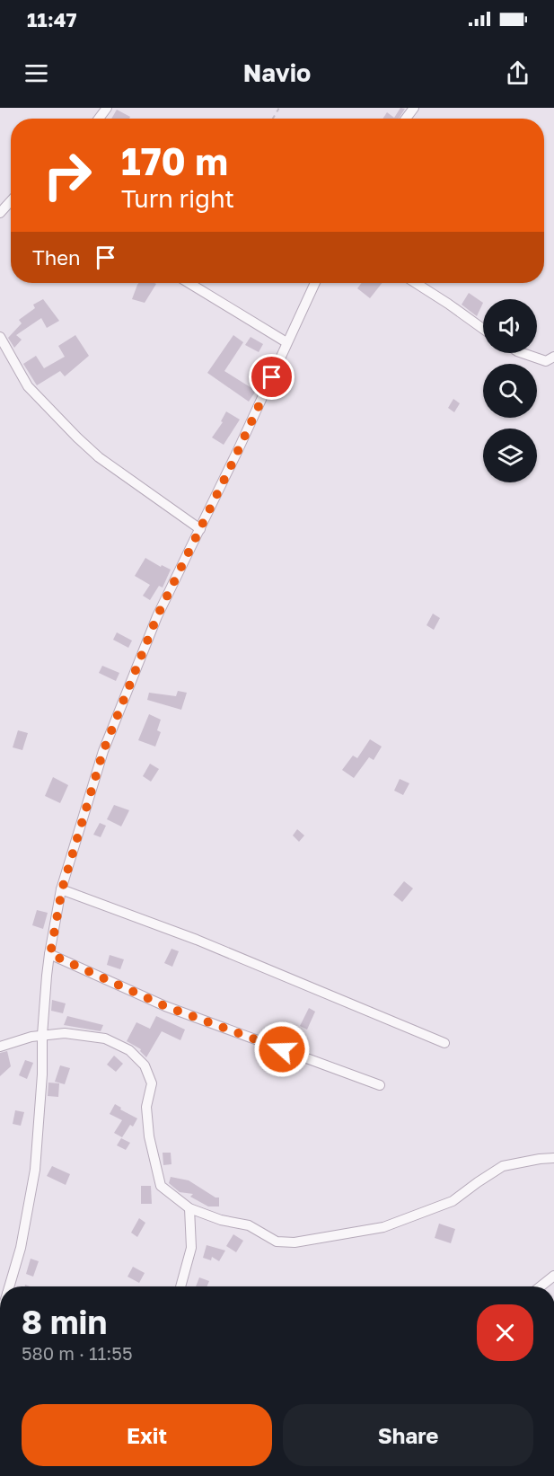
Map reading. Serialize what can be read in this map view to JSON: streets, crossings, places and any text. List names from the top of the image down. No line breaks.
{"page":{"status":"11:47","header":"Navio","turn":["170 m","Turn right"],"then":"Then","heading":["8 min","580 m · 11:55"],"buttons":["Exit","Share"]}}
